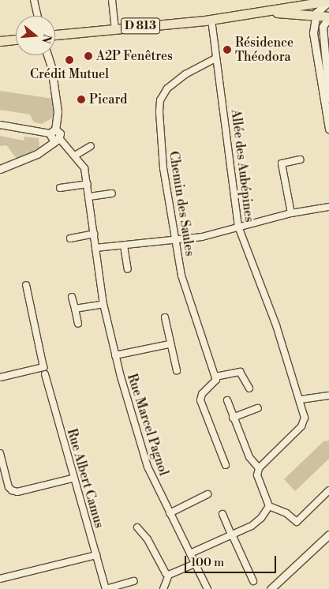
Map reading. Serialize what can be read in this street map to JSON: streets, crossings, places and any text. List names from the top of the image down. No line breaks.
{"streets":{"main road":["D 813"],"street":["Allée des Aubépines","Chemin des Saules","Rue Marcel Pagnol","Rue Albert Camus"]},"crossings":[["D 813","Allée des Aubépines"],["Allée des Aubépines","Chemin des Saules"]],"places":["Résidence Théodora","A2P Fenêtres","Crédit Mutuel","Picard"],"scale_bar":"100 m","north":"right"}
